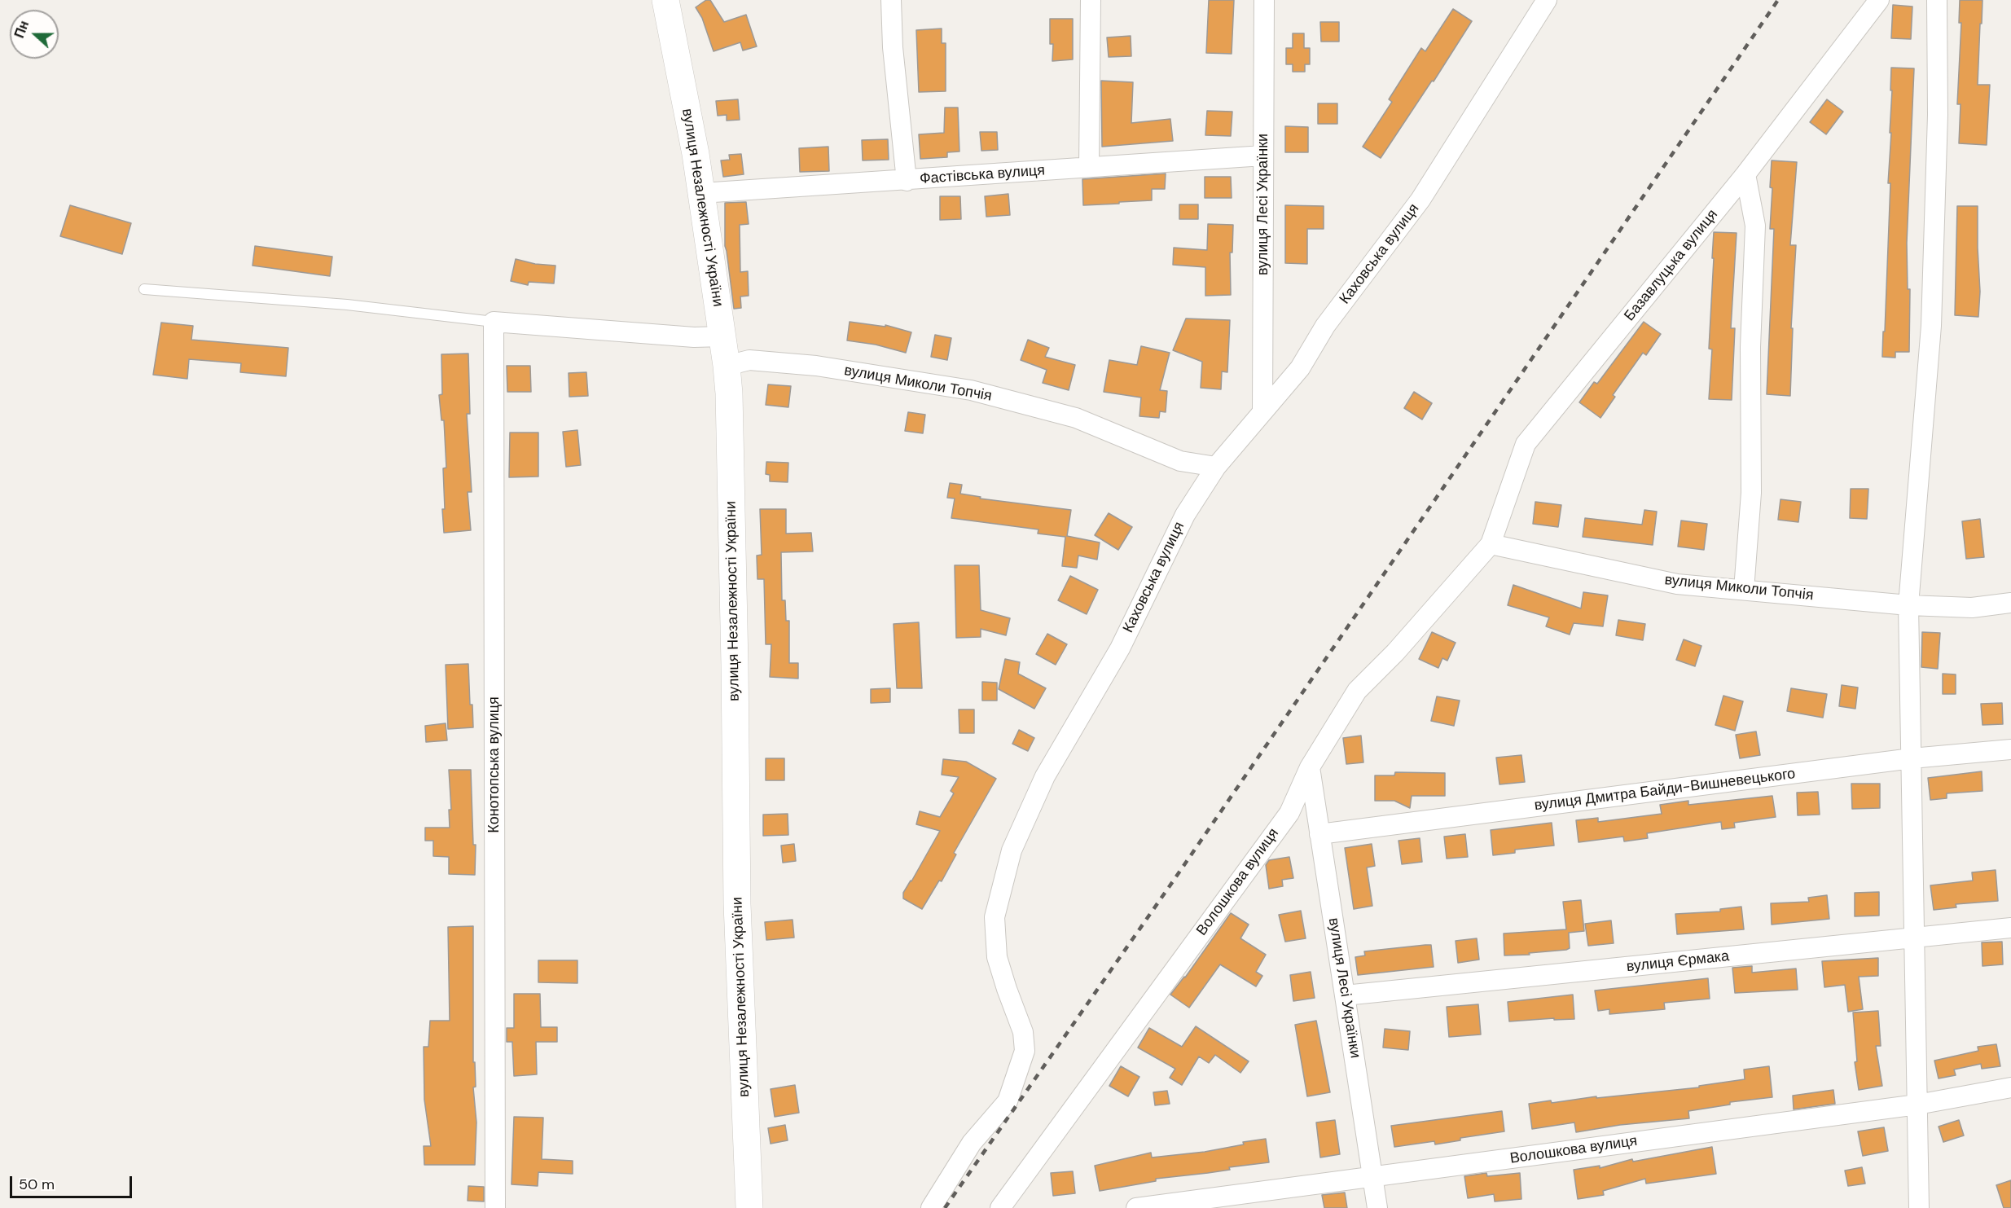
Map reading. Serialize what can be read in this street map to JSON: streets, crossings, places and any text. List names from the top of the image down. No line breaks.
{"streets":{"street":["Фастівська вулиця","вулиця Лесі Українки","вулиця Незалежності України","Каховська вулиця","Базавлуцька вулиця","вулиця Миколи Топчія","Конотопська вулиця","вулиця Дмитра Байди-Вишневецького","Волошкова вулиця","вулиця Єрмака"]},"crossings":[["Фастівська вулиця","вулиця Лесі Українки"],["Фастівська вулиця","вулиця Незалежності України"],["вулиця Лесі Українки","Каховська вулиця"],["вулиця Лесі Українки","вулиця Дмитра Байди-Вишневецького"],["вулиця Лесі Українки","Волошкова вулиця"],["вулиця Лесі Українки","вулиця Єрмака"],["вулиця Незалежності України","вулиця Миколи Топчія"],["Каховська вулиця","вулиця Миколи Топчія"],["Базавлуцька вулиця","вулиця Миколи Топчія"],["Базавлуцька вулиця","Волошкова вулиця"],["вулиця Миколи Топчія","Волошкова вулиця"]],"scale_bar":"50 m","north":"left"}
